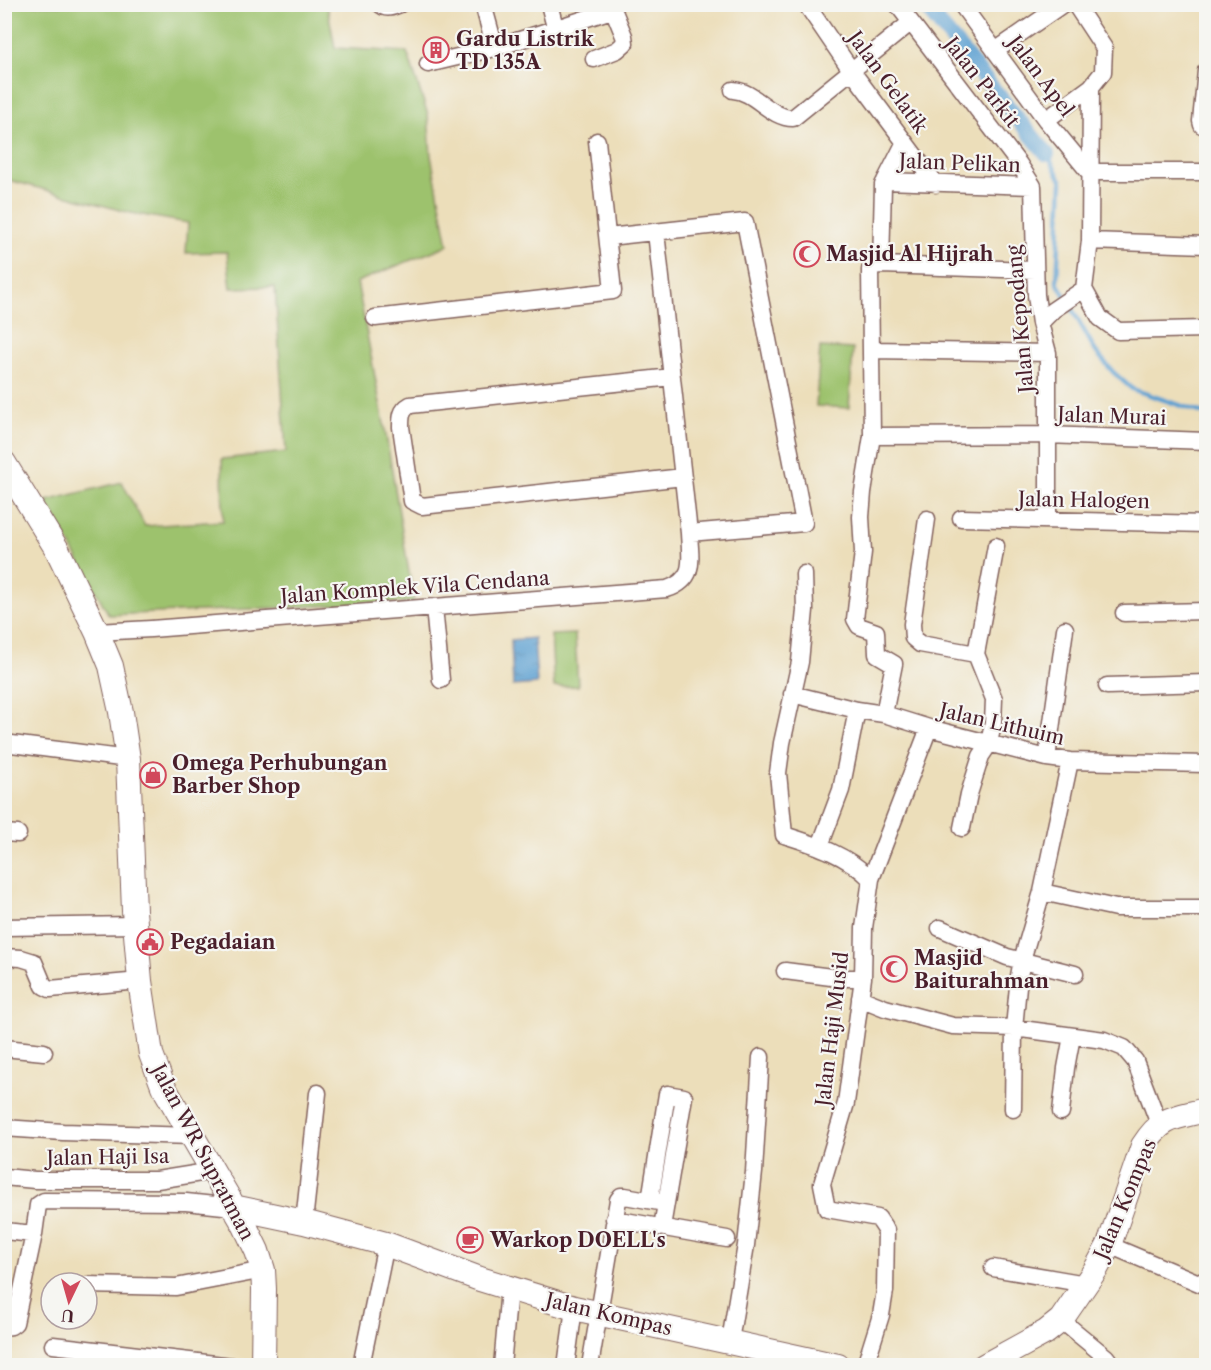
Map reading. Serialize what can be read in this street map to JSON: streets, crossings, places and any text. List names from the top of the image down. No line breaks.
{"streets":{"main road":["Jalan WR Supratman","Jalan Kompas"],"street":["Jalan Apel","Jalan Gelatik","Jalan Parkit","Jalan Pelikan","Jalan Kepodang","Jalan Murai","Jalan Halogen","Jalan Komplek Vila Cendana","Jalan Lithuim","Jalan Haji Musid","Jalan Haji Isa"]},"crossings":[["Jalan Gelatik","Jalan Pelikan"],["Jalan Parkit","Jalan Pelikan"],["Jalan Parkit","Jalan Kepodang"],["Jalan Pelikan","Jalan Kepodang"],["Jalan Kepodang","Jalan Murai"],["Jalan Kepodang","Jalan Halogen"],["Jalan Komplek Vila Cendana","Jalan WR Supratman"],["Jalan Lithuim","Jalan Haji Musid"],["Jalan WR Supratman","Jalan Haji Isa"],["Jalan WR Supratman","Jalan Kompas"]],"places":{"building":["Gardu Listrik TD 135A"],"mosque":["Masjid Al Hijrah","Masjid Baiturahman"],"shop":["Omega Perhubungan Barber Shop"],"public building":["Pegadaian"],"cafe":["Warkop DOELL's"]},"north":"bottom"}
